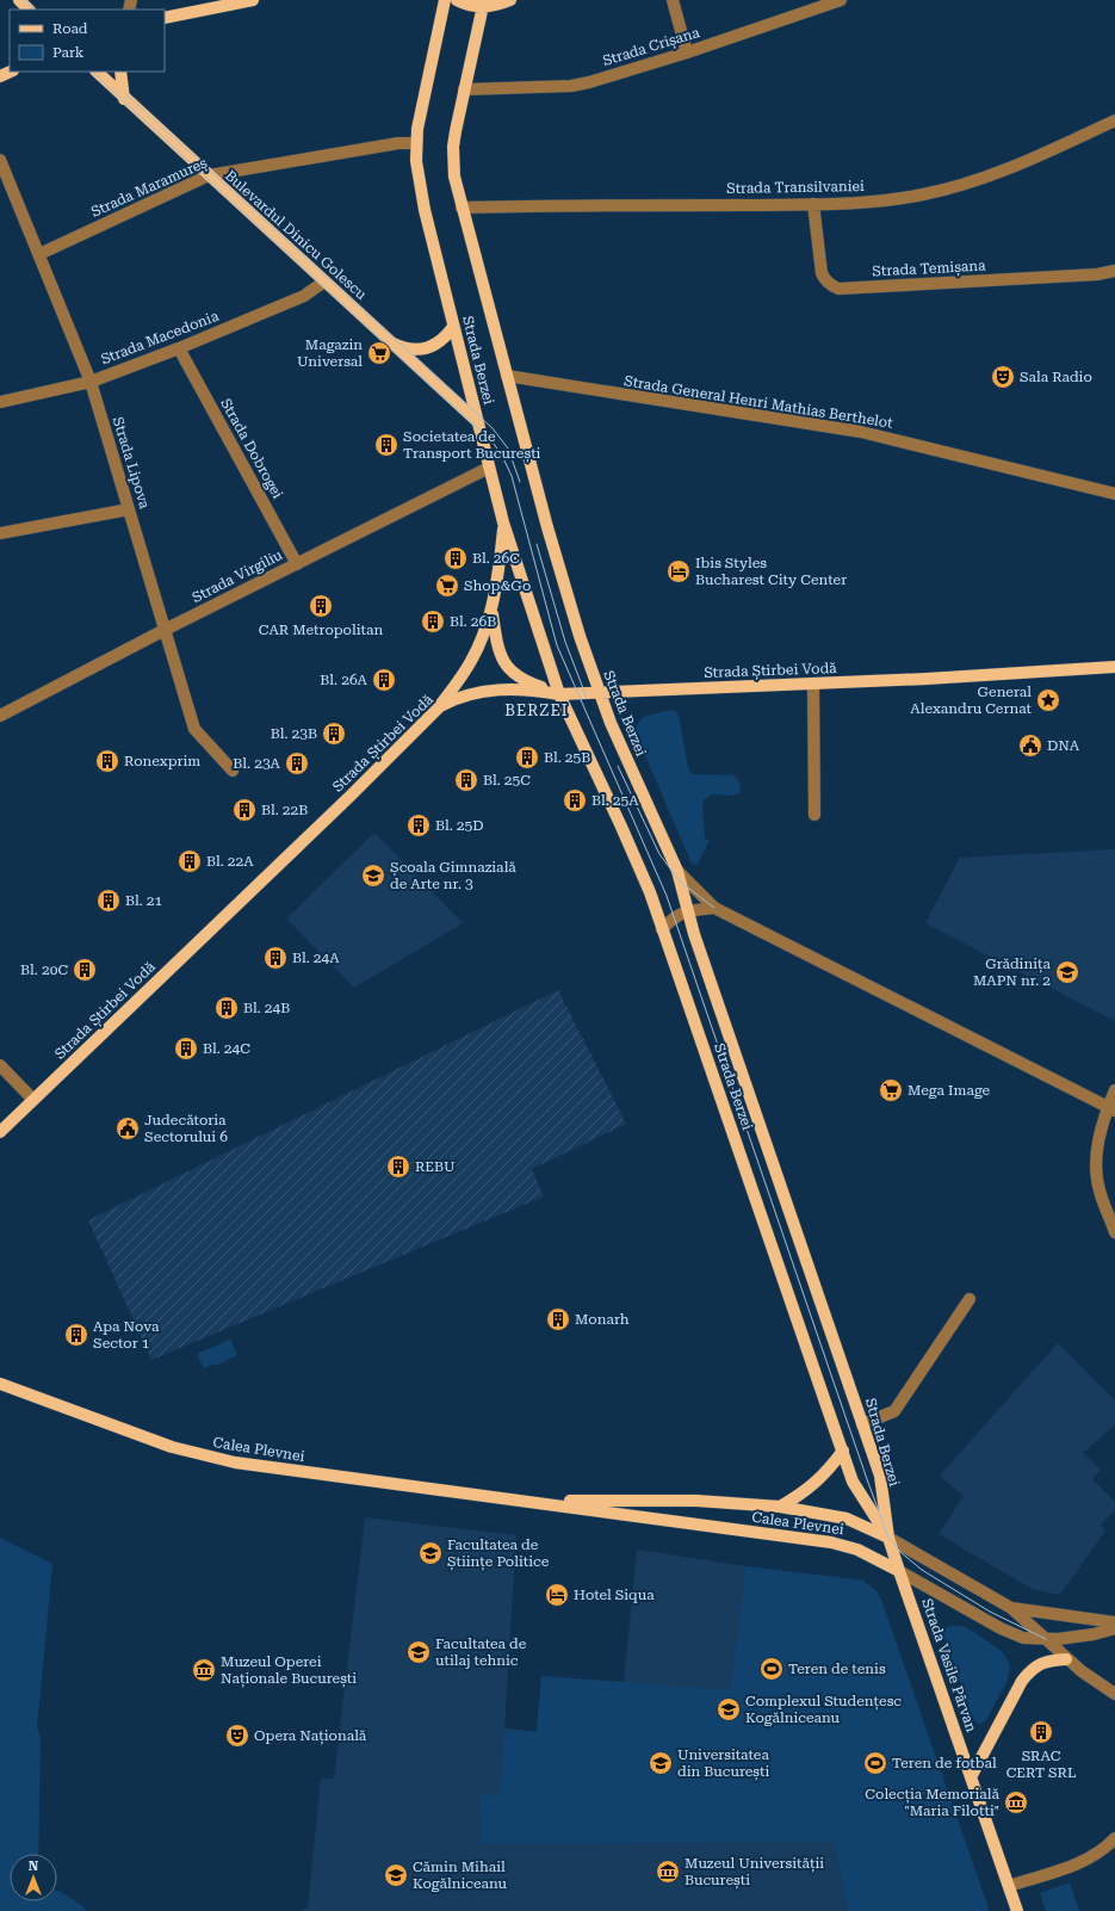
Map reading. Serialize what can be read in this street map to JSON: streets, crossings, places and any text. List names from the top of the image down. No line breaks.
{"streets":{"main road":["Bulevardul Dinicu Golescu","Strada Berzei","Strada Știrbei Vodă","Calea Plevnei","Strada Vasile Pârvan"],"street":["Strada Crișana","Strada Maramureș","Strada Transilvaniei","Strada Temișana","Strada Macedonia","Strada General Henri Mathias Berthelot","Strada Dobrogei","Strada Lipova","Strada Virgiliu"]},"crossings":[["Strada Crișana","Strada Berzei"],["Strada Maramureș","Bulevardul Dinicu Golescu"],["Strada Maramureș","Strada Berzei"],["Strada Maramureș","Strada Lipova"],["Strada Transilvaniei","Strada Temișana"],["Strada Transilvaniei","Strada Berzei"],["Bulevardul Dinicu Golescu","Strada Macedonia"],["Bulevardul Dinicu Golescu","Strada Berzei"],["Strada Macedonia","Strada Dobrogei"],["Strada Macedonia","Strada Lipova"],["Strada Berzei","Strada General Henri Mathias Berthelot"],["Strada Berzei","Strada Virgiliu"],["Strada Berzei","Strada Știrbei Vodă"],["Strada Berzei","Calea Plevnei"],["Strada Berzei","Strada Vasile Pârvan"],["Strada Dobrogei","Strada Virgiliu"],["Strada Lipova","Strada Virgiliu"],["Calea Plevnei","Strada Vasile Pârvan"]],"districts":["BERZEI"],"places":{"supermarket":["Magazin Universal","Shop&Go","Mega Image"],"theatre":["Sala Radio","Opera Națională"],"building":["Societatea de Transport București","Bl. 26C","CAR Metropolitan","Bl. 26B","Bl. 26A","Bl. 23B","Bl. 25B","Ronexprim","Bl. 23A","Bl. 25C","Bl. 25A","Bl. 22B","Bl. 25D","Bl. 22A","Bl. 21","Bl. 24A","Bl. 20C","Bl. 24B","Bl. 24C","REBU","Monarh","Apa Nova Sector 1","SRAC CERT SRL"],"hotel":["Ibis Styles Bucharest City Center","Hotel Siqua"],"place":["General Alexandru Cernat"],"public building":["DNA","Judecătoria Sectorului 6"],"school or university":["Școala Gimnazială de Arte nr. 3","Grădinița MAPN nr. 2","Facultatea de Științe Politice","Facultatea de utilaj tehnic","Complexul Studențesc Kogălniceanu","Universitatea din București","Cămin Mihail Kogălniceanu"],"sports":["Teren de tenis","Teren de fotbal"],"museum":["Muzeul Operei Naționale București","Colecția Memorială \"Maria Filotti\"","Muzeul Universității București"]},"legend":["Road","Park"],"north":"top"}
